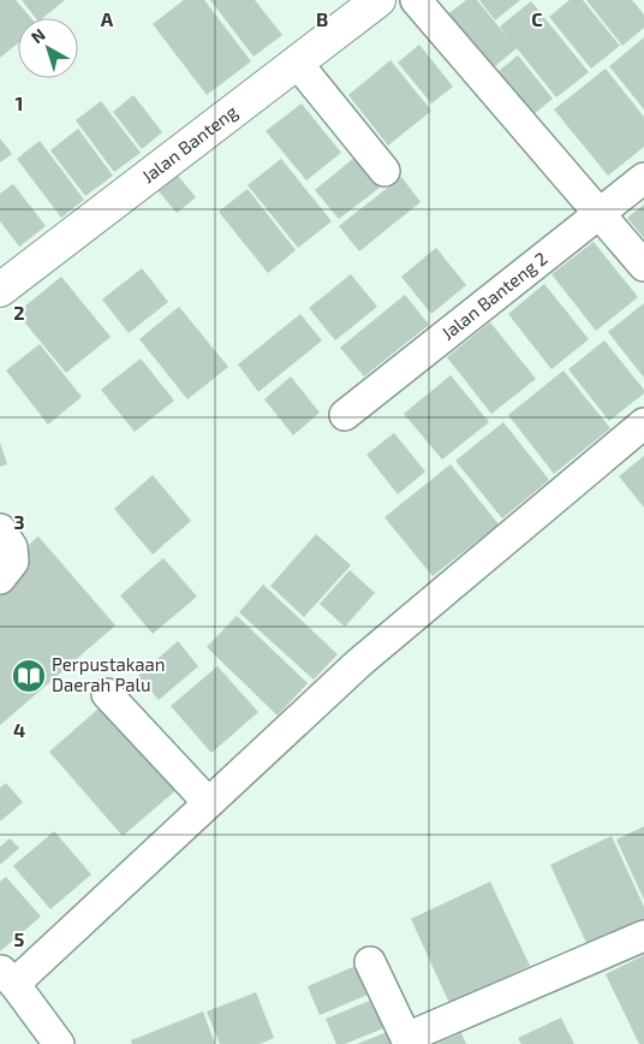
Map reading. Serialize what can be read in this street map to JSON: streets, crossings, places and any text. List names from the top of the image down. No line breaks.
{"streets":{"street":["Jalan Banteng","Jalan Banteng 2"]},"places":{"library":["Perpustakaan Daerah Palu"]},"north":"top left","grid":{"columns":["A","B","C"],"rows":["1","2","3","4","5"]}}
